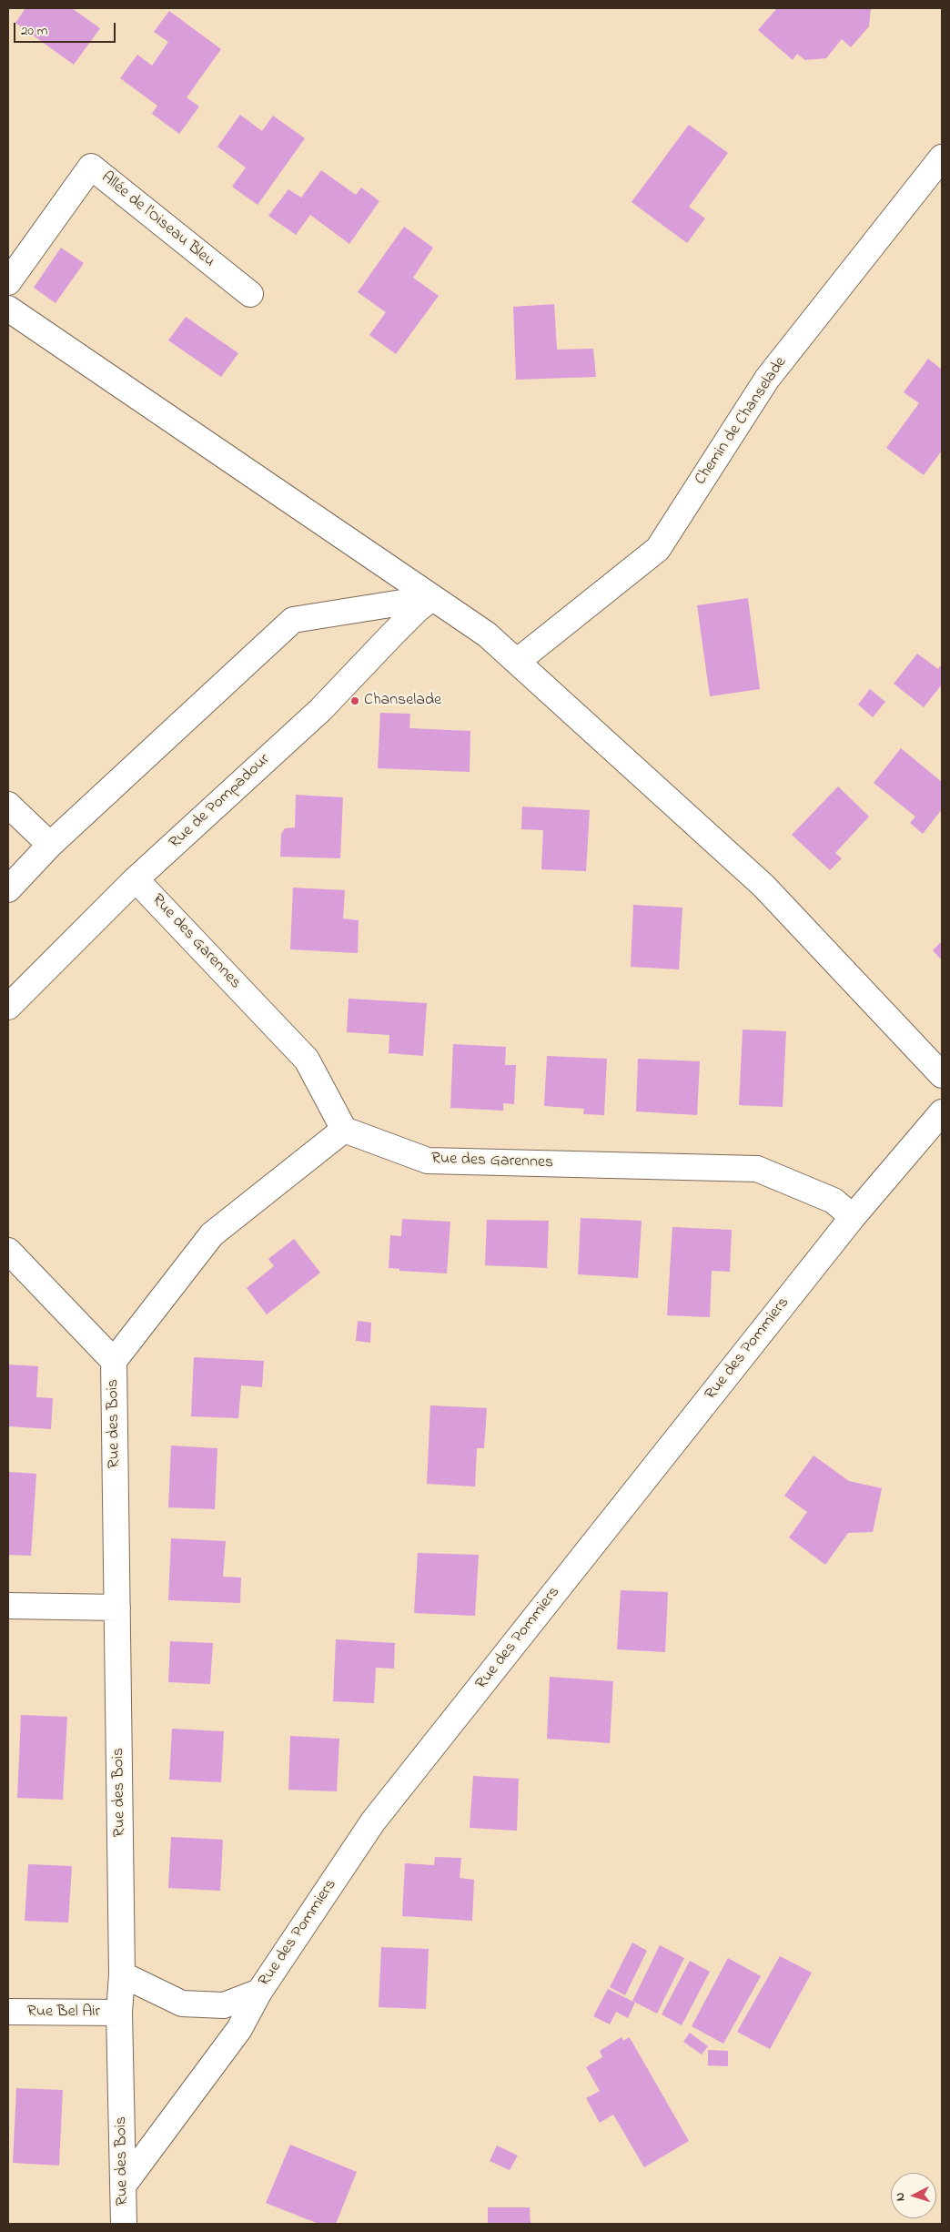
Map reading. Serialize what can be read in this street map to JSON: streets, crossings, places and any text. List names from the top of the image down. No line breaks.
{"streets":{"street":["Allée de l'Oiseau Bleu","Chemin de Chanselade","Rue de Pompadour","Rue des Garennes","Rue des Pommiers","Rue des Bois","Rue Bel Air"]},"crossings":[["Rue de Pompadour","Rue des Garennes"],["Rue des Garennes","Rue des Pommiers"],["Rue des Garennes","Rue des Bois"],["Rue des Pommiers","Rue des Bois"],["Rue des Bois","Rue Bel Air"]],"places":["Chanselade"],"scale_bar":"20 m","north":"left"}
